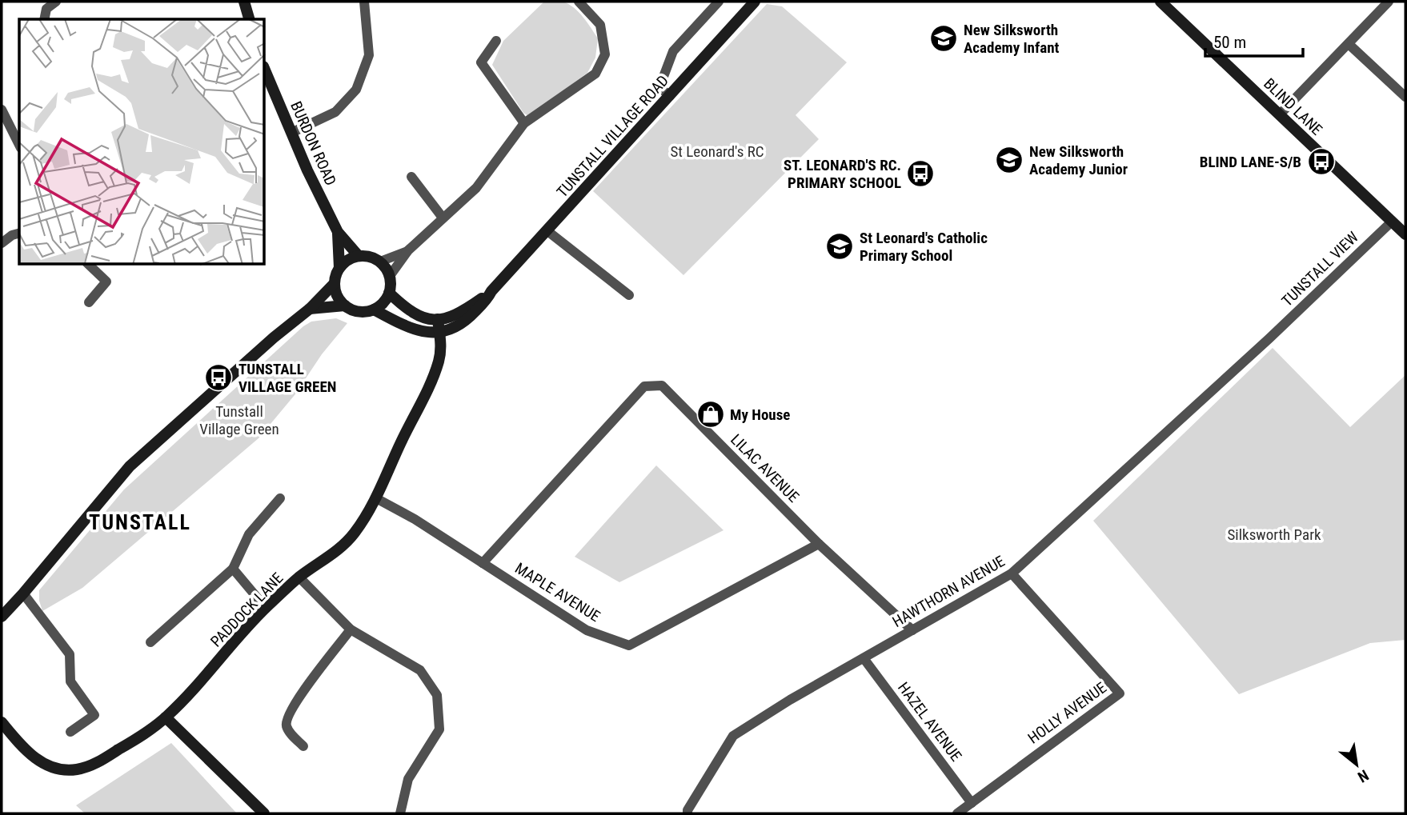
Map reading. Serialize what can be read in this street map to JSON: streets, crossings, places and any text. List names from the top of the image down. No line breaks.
{"streets":{"street":["BLIND LANE","TUNSTALL VILLAGE ROAD","BURDON ROAD","TUNSTALL VIEW","LILAC AVENUE","HAWTHORN AVENUE","MAPLE AVENUE","PADDOCK LANE","HOLLY AVENUE","HAZEL AVENUE"]},"crossings":[["BLIND LANE","TUNSTALL VIEW"],["TUNSTALL VILLAGE ROAD","BURDON ROAD"],["TUNSTALL VILLAGE ROAD","PADDOCK LANE"],["TUNSTALL VIEW","HAWTHORN AVENUE"],["LILAC AVENUE","HAWTHORN AVENUE"],["LILAC AVENUE","MAPLE AVENUE"],["HAWTHORN AVENUE","HOLLY AVENUE"],["HAWTHORN AVENUE","HAZEL AVENUE"],["MAPLE AVENUE","PADDOCK LANE"],["HOLLY AVENUE","HAZEL AVENUE"]],"districts":["TUNSTALL"],"parks":["St Leonard's RC","Tunstall Village Green","Silksworth Park"],"places":{"school or university":["New Silksworth Academy Infant","New Silksworth Academy Junior","St Leonard's Catholic Primary School"],"bus stop":["BLIND LANE-S/B","ST. LEONARD'S RC. PRIMARY SCHOOL","TUNSTALL VILLAGE GREEN"],"shop":["My House"]},"scale_bar":"50 m","north":"bottom right"}
